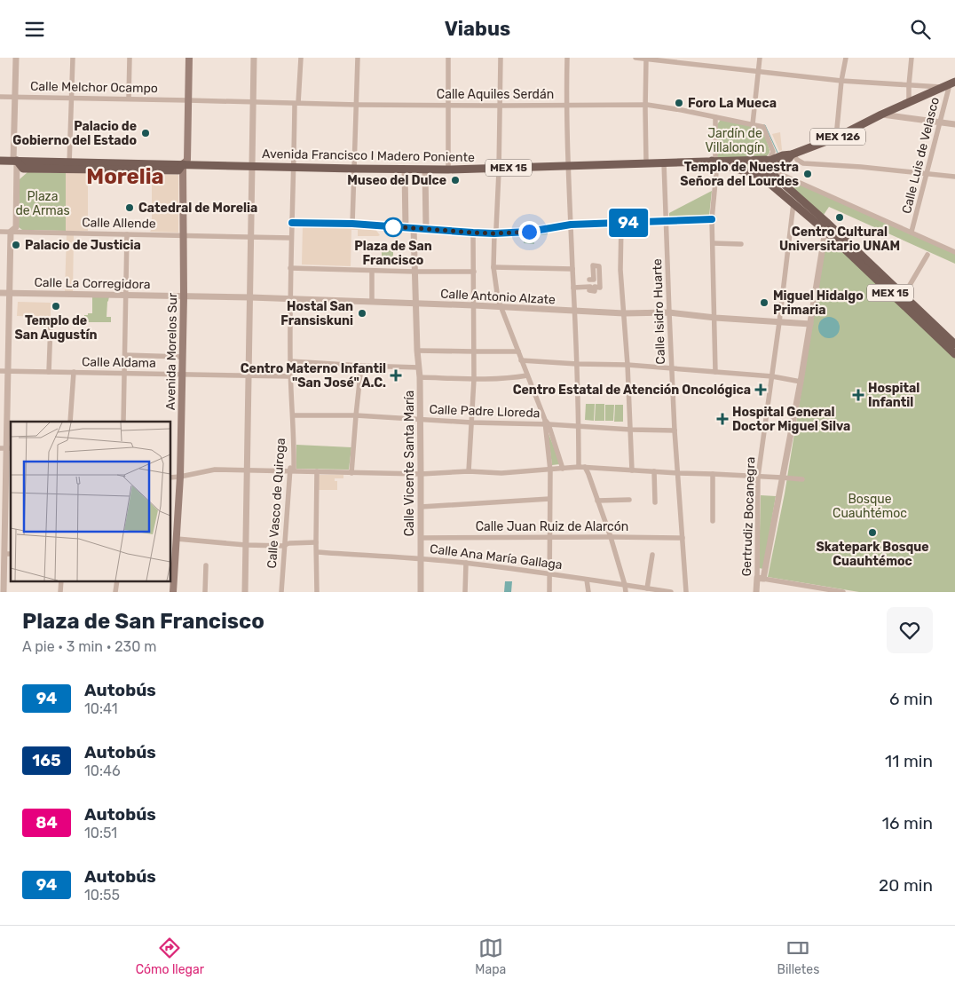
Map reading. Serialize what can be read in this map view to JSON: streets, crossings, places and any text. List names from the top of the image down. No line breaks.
{"streets":{"main road":["MEX 126","Avenida Francisco I Madero Poniente","MEX 15","Avenida Morelos Sur"],"street":["Calle Melchor Ocampo","Calle Aquiles Serdán","Calle Luis de Velasco","Calle Allende","Calle La Corregidora","Calle Antonio Alzate","Calle Isidro Huarte","Calle Aldama","Calle Padre Lloreda","Calle Vicente Santa María","Calle Vasco de Quiroga","Gertrudiz Bocanegra","Calle Juan Ruiz de Alarcón","Calle Ana María Gallaga"]},"crossings":[["Calle Melchor Ocampo","Calle Aquiles Serdán"],["Calle Melchor Ocampo","Avenida Morelos Sur"],["Calle Aquiles Serdán","Avenida Morelos Sur"],["Calle Aquiles Serdán","Calle Vasco de Quiroga"],["MEX 126","Calle Luis de Velasco"],["MEX 126","MEX 15"],["Avenida Francisco I Madero Poniente","MEX 15"],["Avenida Francisco I Madero Poniente","Calle Isidro Huarte"],["Avenida Francisco I Madero Poniente","Avenida Morelos Sur"],["Avenida Francisco I Madero Poniente","Calle Vasco de Quiroga"],["MEX 15","Avenida Morelos Sur"],["MEX 15","Gertrudiz Bocanegra"],["Calle Allende","Avenida Morelos Sur"],["Calle Allende","Calle Vasco de Quiroga"],["Calle La Corregidora","Calle Antonio Alzate"],["Calle La Corregidora","Avenida Morelos Sur"],["Calle Antonio Alzate","Calle Isidro Huarte"],["Calle Antonio Alzate","Avenida Morelos Sur"],["Calle Antonio Alzate","Calle Vicente Santa María"],["Calle Antonio Alzate","Calle Vasco de Quiroga"],["Calle Antonio Alzate","Gertrudiz Bocanegra"],["Calle Isidro Huarte","Calle Padre Lloreda"],["Calle Isidro Huarte","Calle Juan Ruiz de Alarcón"],["Avenida Morelos Sur","Calle Aldama"],["Calle Aldama","Calle Vasco de Quiroga"],["Calle Padre Lloreda","Calle Vicente Santa María"],["Calle Padre Lloreda","Calle Vasco de Quiroga"],["Calle Vicente Santa María","Calle Juan Ruiz de Alarcón"],["Calle Vicente Santa María","Calle Ana María Gallaga"]],"districts":["Morelia"],"parks":["Jardín de Villalongín","Plaza de Armas","Bosque Cuauhtémoc"],"places":{"other":["Foro La Mueca","Palacio de Gobierno del Estado","Templo de Nuestra Señora del Lourdes","Museo del Dulce","Catedral de Morelia","Centro Cultural Universitario UNAM","Plaza de San Francisco","Palacio de Justicia","Miguel Hidalgo Primaria","Templo de San Augustín","Hostal San Fransiskuni","Skatepark Bosque Cuauhtémoc"],"health":["Centro Materno Infantil \"San José\" A.C.","Centro Estatal de Atención Oncológica","Hospital Infantil","Hospital General Doctor Miguel Silva"]},"lines":["bus line 94"],"page":{"header":"Viabus","on_map":"94","heading":["Plaza de San Francisco","A pie · 3 min · 230 m"],"list":[{"mark":"94","name":"Autobús","note":"10:41","value":"6 min"},{"mark":"165","name":"Autobús","note":"10:46","value":"11 min"},{"mark":"84","name":"Autobús","note":"10:51","value":"16 min"},{"mark":"94","name":"Autobús","note":"10:55","value":"20 min"}],"tabs":["Cómo llegar","Mapa","Billetes"]}}
